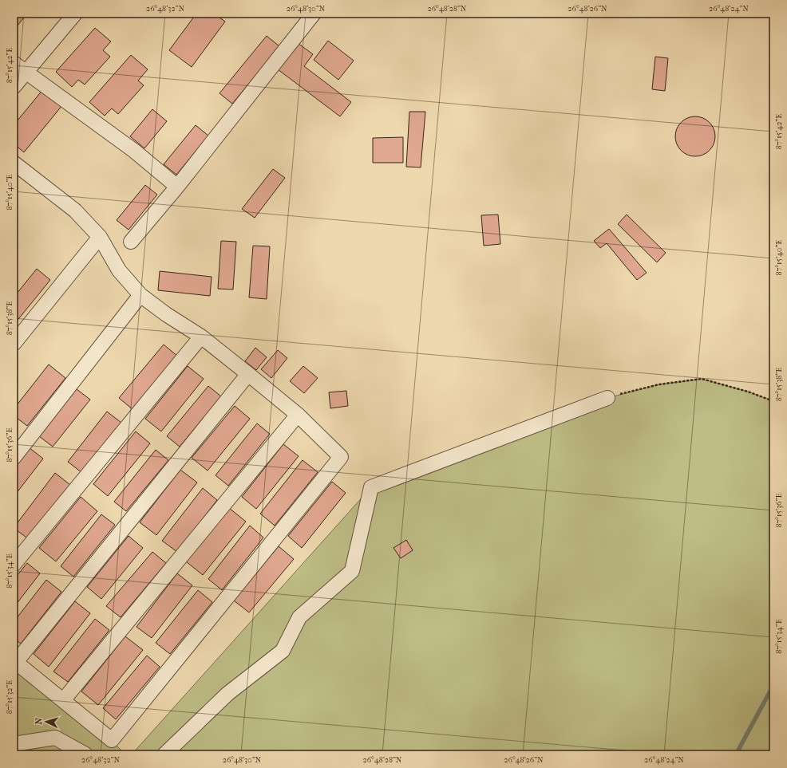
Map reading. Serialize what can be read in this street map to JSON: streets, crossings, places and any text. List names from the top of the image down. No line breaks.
{"north":"left","coordinates":["26°48'32\"N","26°48'30\"N","26°48'28\"N","26°48'26\"N","26°48'24\"N","87°15'42\"E","87°15'40\"E","87°15'38\"E","87°15'36\"E","87°15'34\"E","87°15'32\"E"]}
